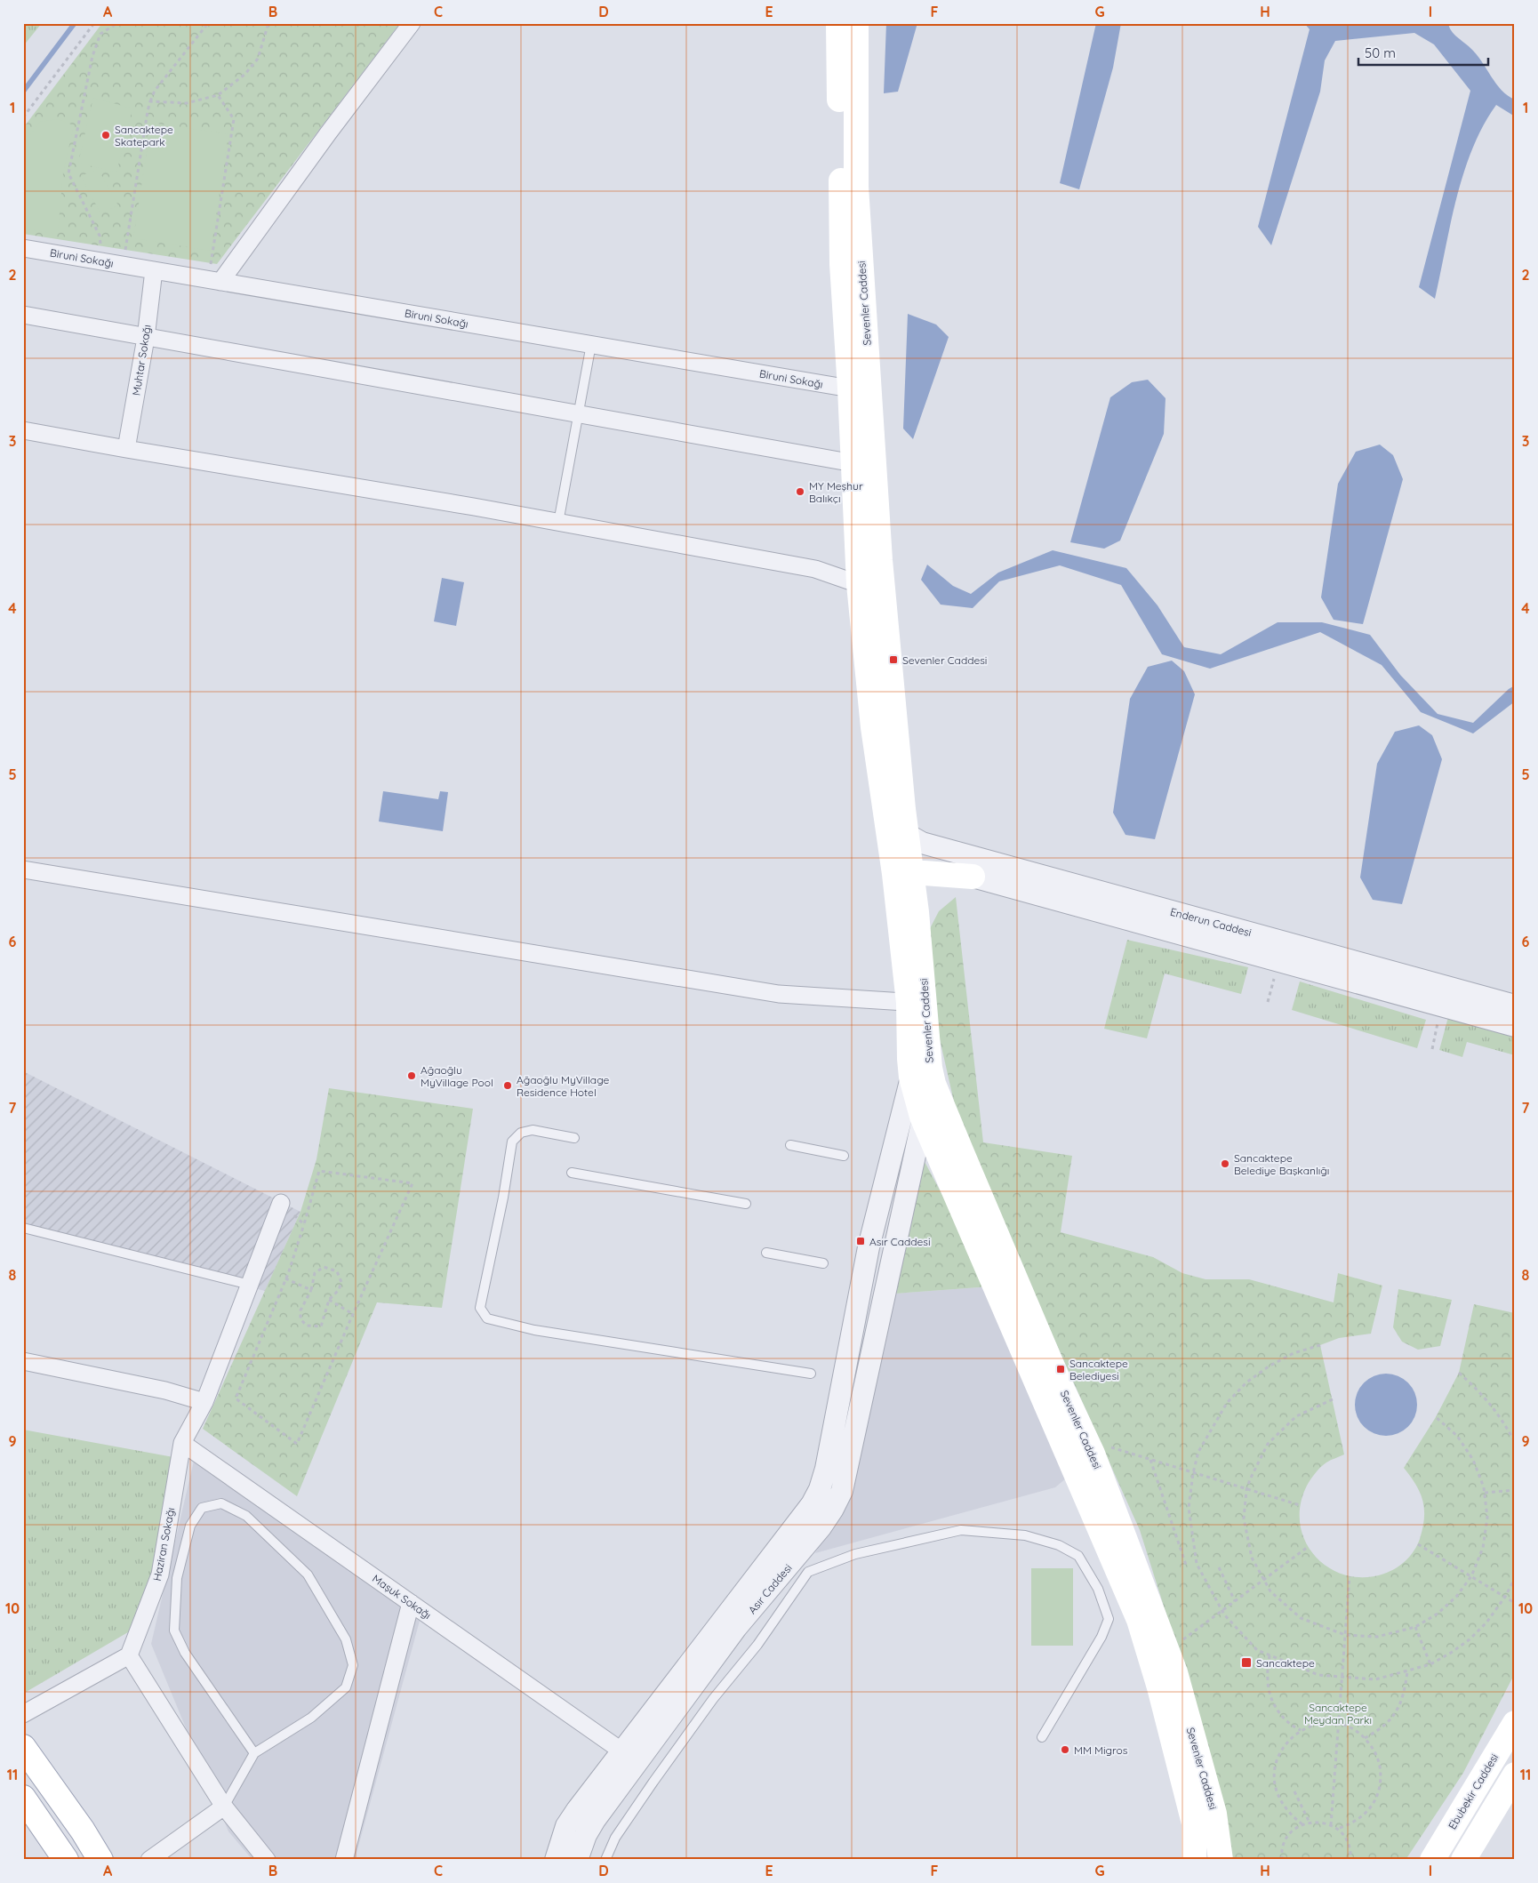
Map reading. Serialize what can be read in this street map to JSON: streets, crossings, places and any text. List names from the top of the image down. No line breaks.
{"streets":{"main road":["Sevenler Caddesi","Ebubekir Caddesi"],"street":["Biruni Sokağı","Muhtar Sokağı","Enderun Caddesi","Haziran Sokağı","Asır Caddesi","Maşuk Sokağı"]},"crossings":[["Biruni Sokağı","Sevenler Caddesi"],["Biruni Sokağı","Muhtar Sokağı"],["Sevenler Caddesi","Enderun Caddesi"],["Sevenler Caddesi","Asır Caddesi"],["Haziran Sokağı","Maşuk Sokağı"],["Asır Caddesi","Maşuk Sokağı"]],"parks":["Sancaktepe Meydan Parkı"],"places":{"other":["Sancaktepe Skatepark","MY Meşhur Balıkçı","Ağaoğlu MyVillage Pool","Ağaoğlu MyVillage Residence Hotel","Sancaktepe Belediye Başkanlığı","MM Migros"],"transit":["Sevenler Caddesi","Asır Caddesi","Sancaktepe Belediyesi","Sancaktepe"]},"scale_bar":"50 m","grid":{"columns":["A","B","C","D","E","F","G","H","I"],"rows":["1","2","3","4","5","6","7","8","9","10","11"]}}
